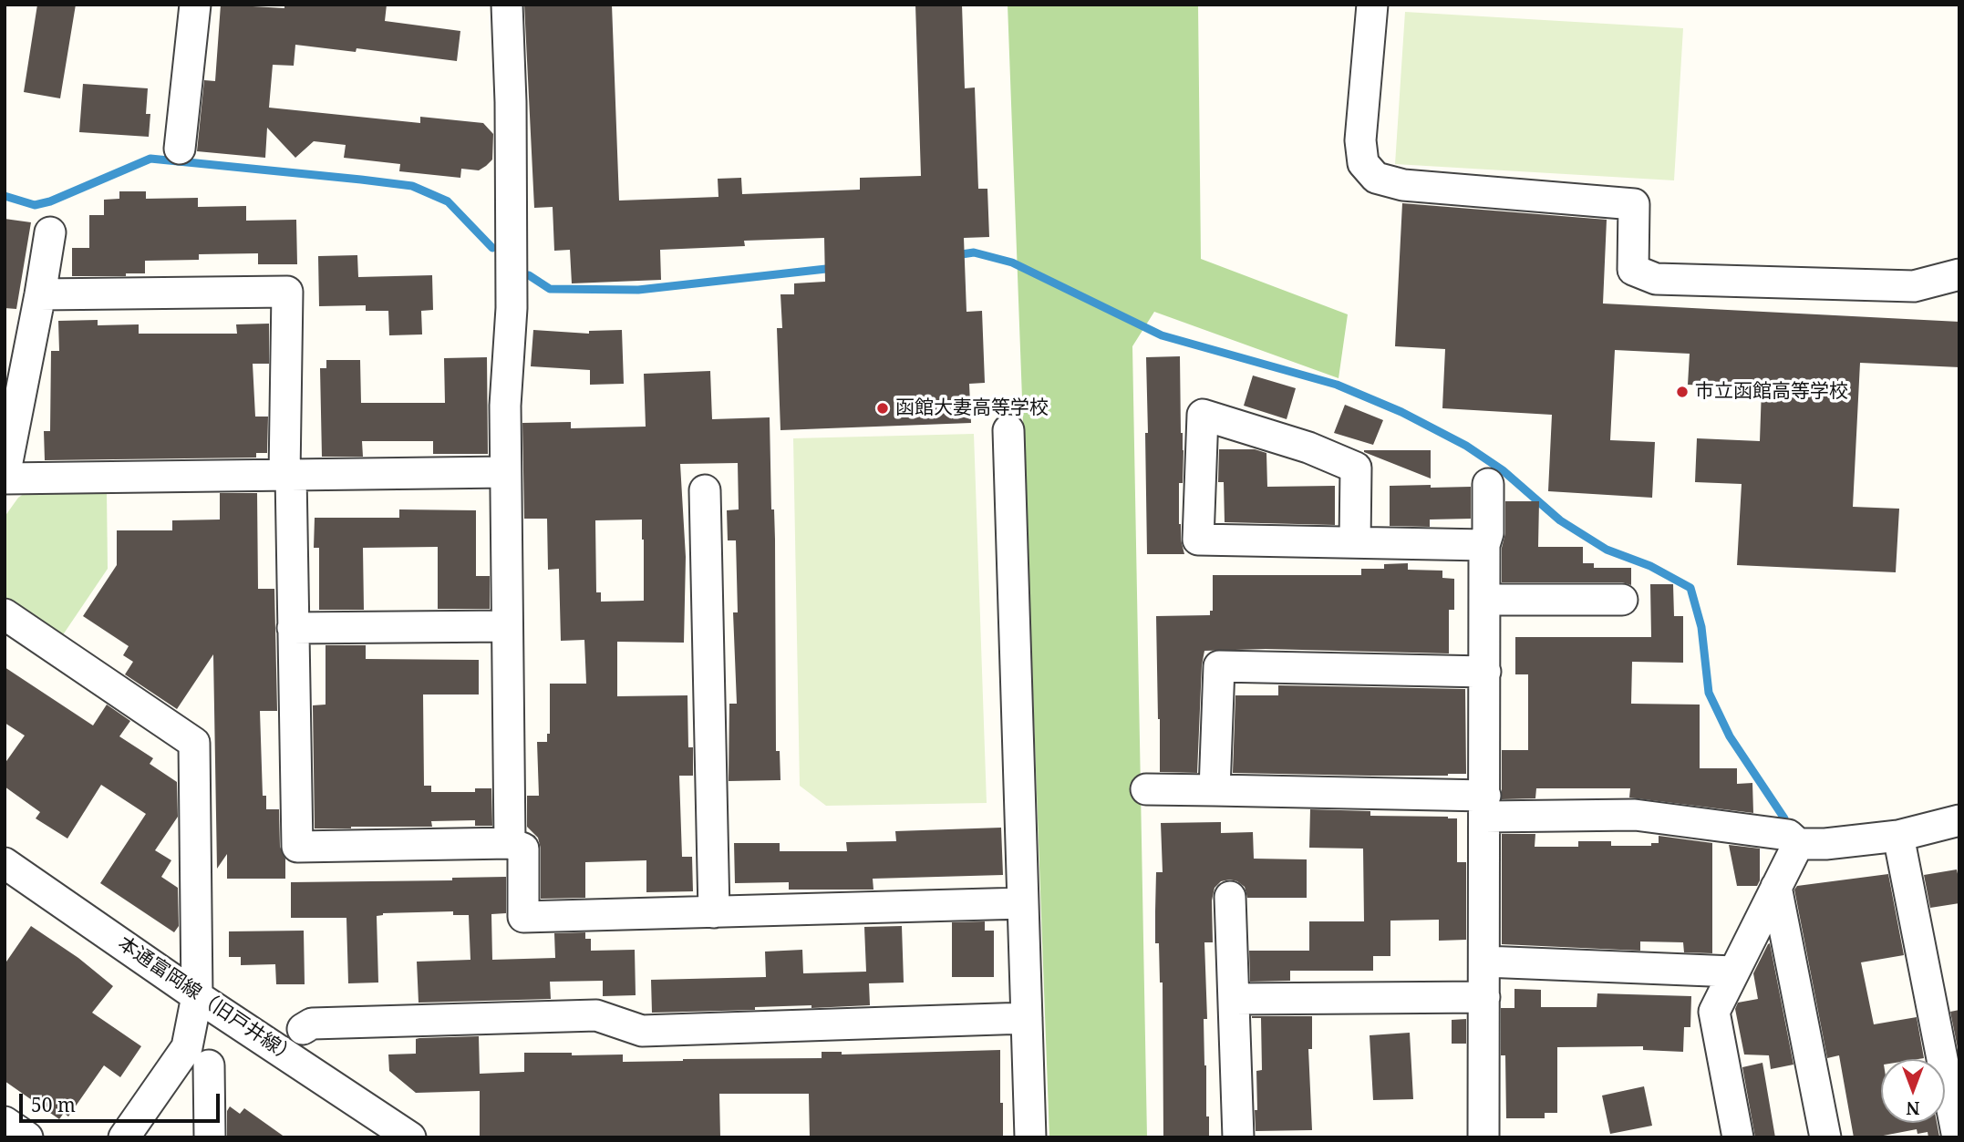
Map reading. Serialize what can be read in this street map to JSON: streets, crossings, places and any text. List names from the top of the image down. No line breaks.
{"streets":{"street":["本通富岡線（旧戸井線）"]},"places":["市立函館高等学校","函館大妻高等学校"],"scale_bar":"50 m","north":"bottom"}
